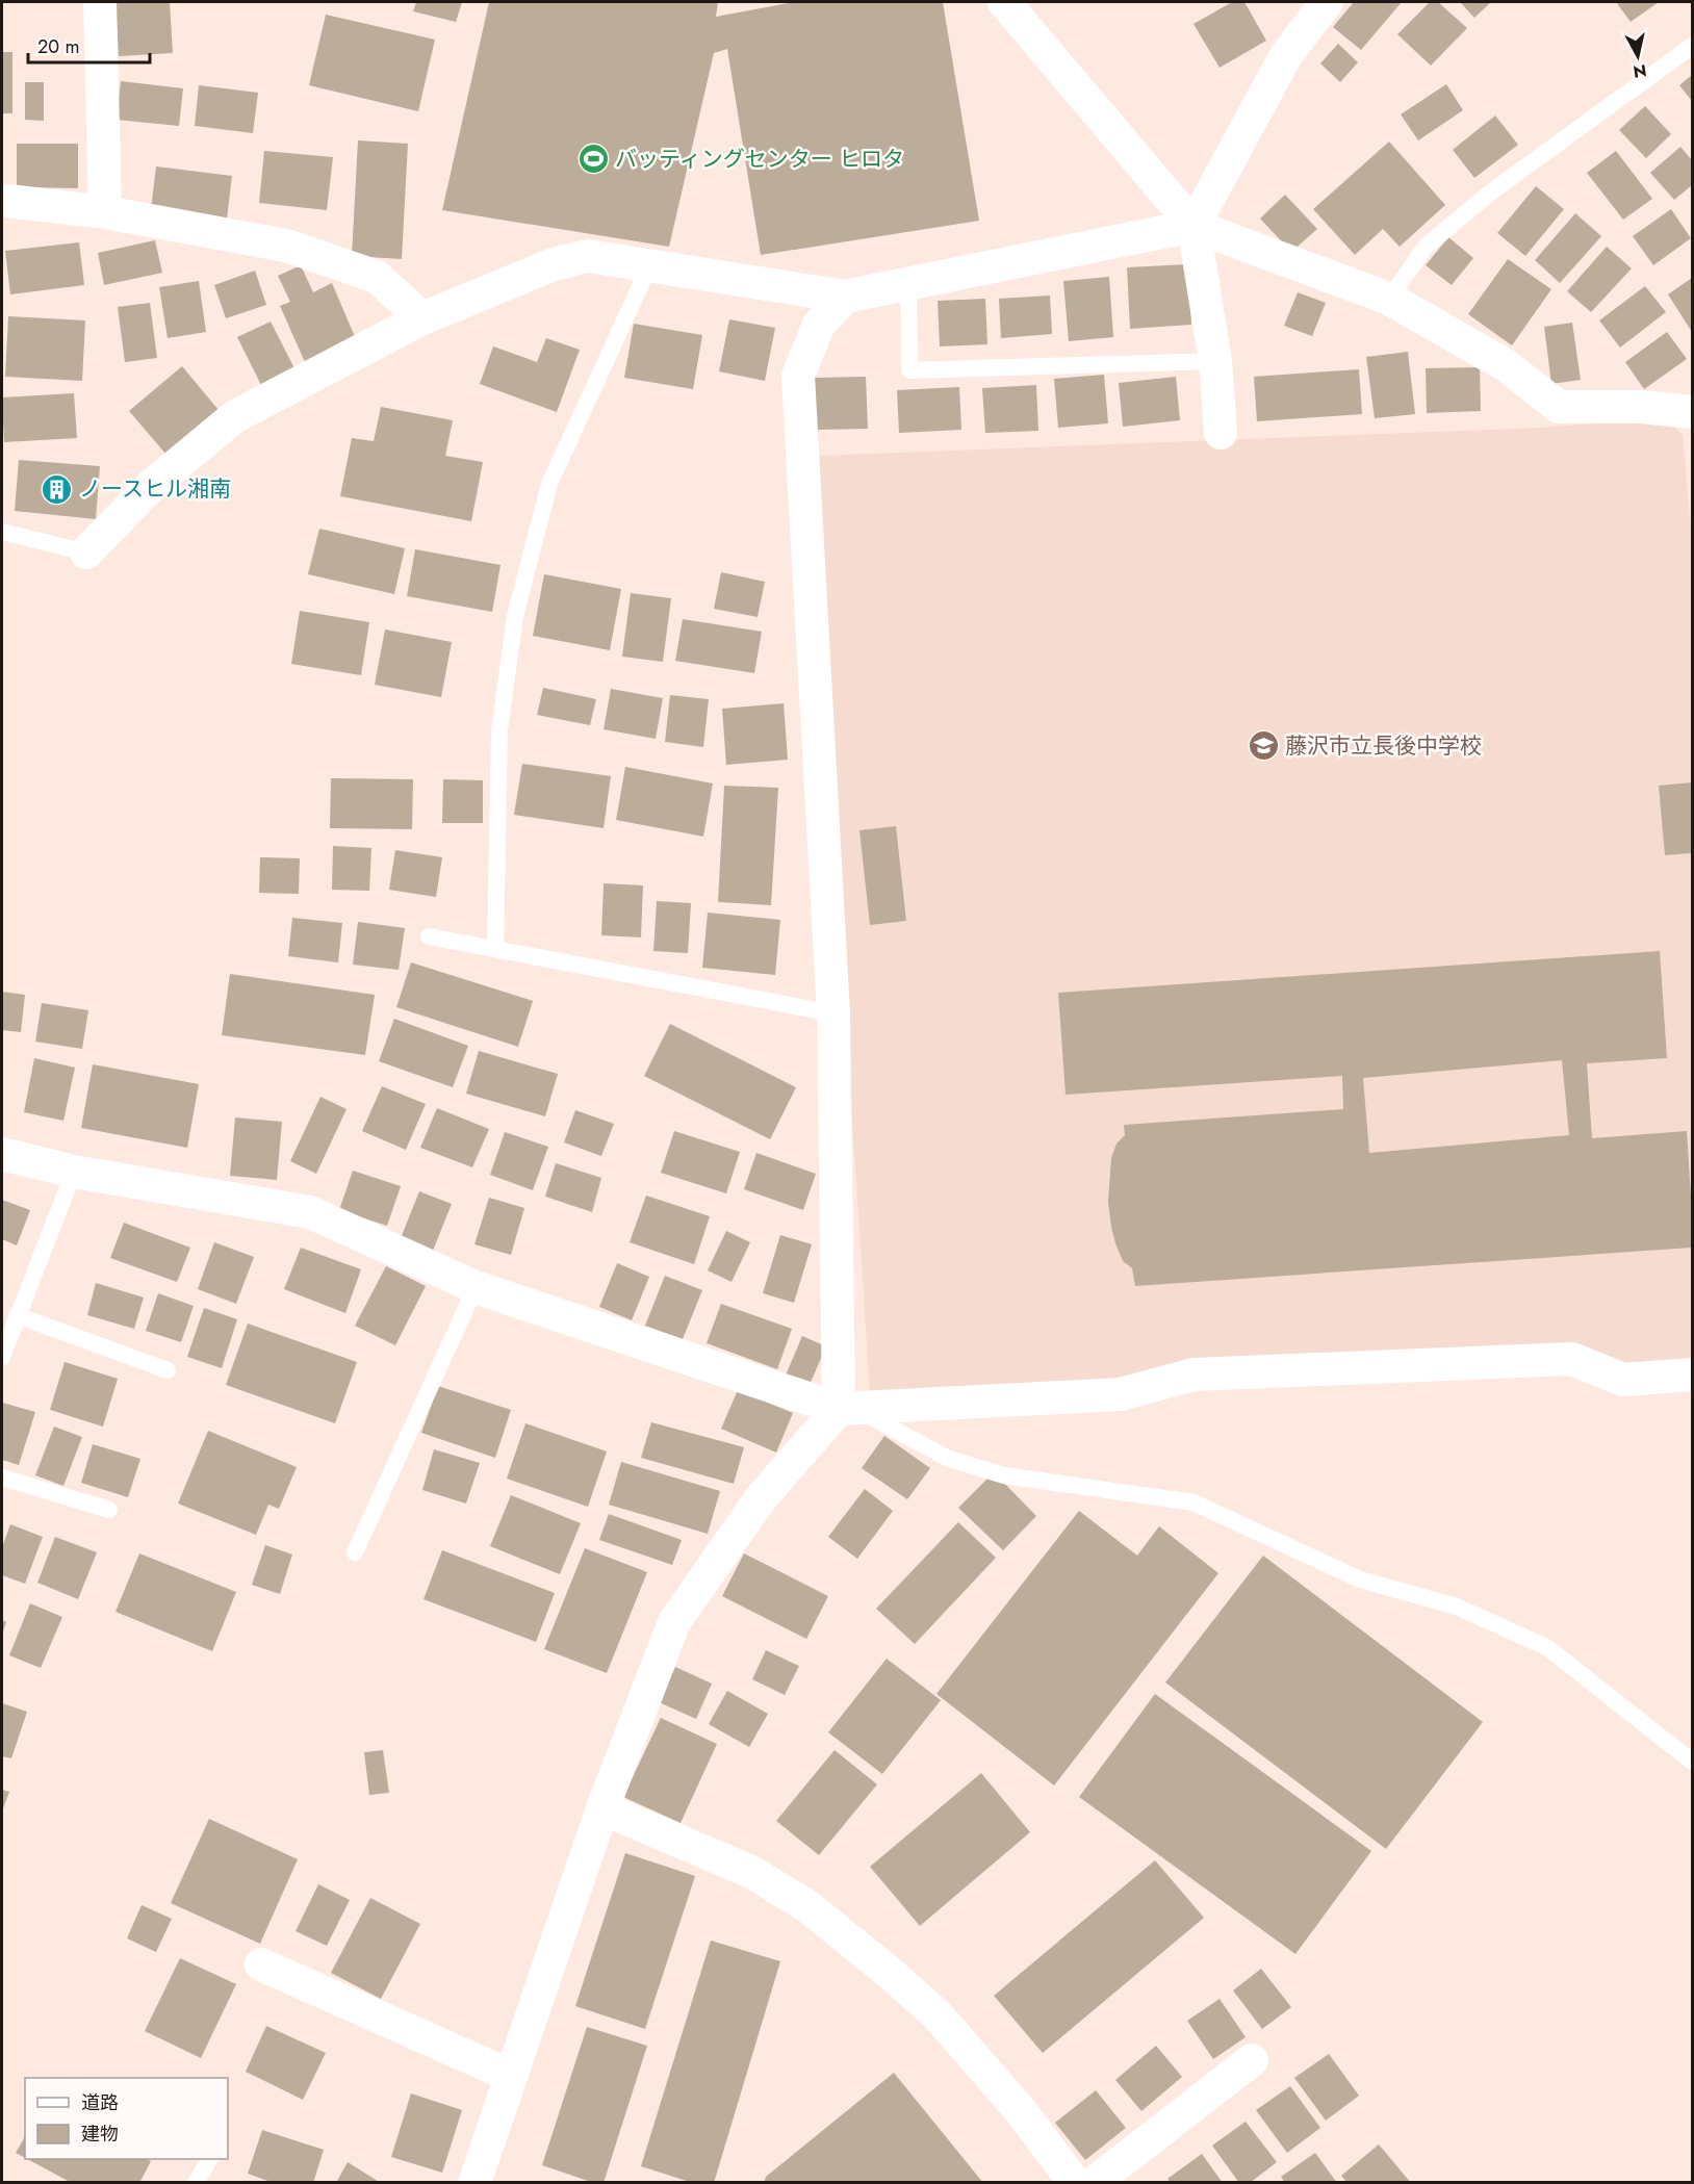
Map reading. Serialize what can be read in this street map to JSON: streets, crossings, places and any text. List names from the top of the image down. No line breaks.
{"places":{"sports":["バッティングセンター ヒロタ"],"building":["ノースヒル湘南"],"school or university":["藤沢市立長後中学校"]},"legend":["道路","建物"],"scale_bar":"20 m","north":"bottom"}
